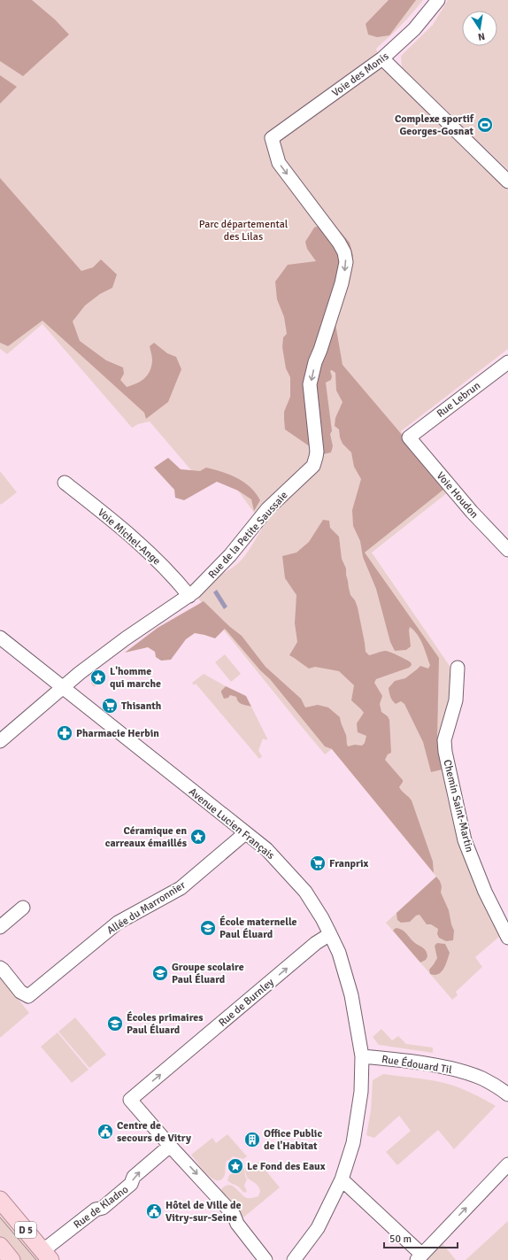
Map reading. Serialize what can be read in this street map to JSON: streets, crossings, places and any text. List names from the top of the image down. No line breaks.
{"streets":{"main road":["D 5"],"street":["Voie des Monis","Rue Lebrun","Voie Houdon","Rue de la Petite Saussaie","Voie Michel-Ange","Chemin Saint-Martin","Avenue Lucien Français","Allée du Marronnier","Rue de Burnley","Rue Édouard Til","Rue de Kladno"]},"crossings":[["Voie des Monis","Rue de la Petite Saussaie"],["Rue Lebrun","Voie Houdon"],["Rue de la Petite Saussaie","Voie Michel-Ange"],["Rue de la Petite Saussaie","Avenue Lucien Français"],["Avenue Lucien Français","Allée du Marronnier"],["Avenue Lucien Français","Rue de Burnley"],["Avenue Lucien Français","Rue Édouard Til"],["Rue de Burnley","Rue de Kladno"],["Rue de Kladno","D 5"]],"one_way":["Rue de la Petite Saussaie","Rue de Burnley","Rue de Kladno"],"parks":["Parc départemental des Lilas"],"places":{"sports":["Complexe sportif Georges-Gosnat"],"place":["L'homme qui marche","Céramique en carreaux émaillés","Le Fond des Eaux"],"supermarket":["Thisanth","Franprix"],"pharmacy":["Pharmacie Herbin"],"school or university":["École maternelle Paul Éluard","Groupe scolaire Paul Éluard","Écoles primaires Paul Éluard"],"public building":["Centre de secours de Vitry","Hôtel de Ville de Vitry-sur-Seine"],"building":["Office Public de l'Habitat"]},"scale_bar":"50 m","north":"bottom"}
